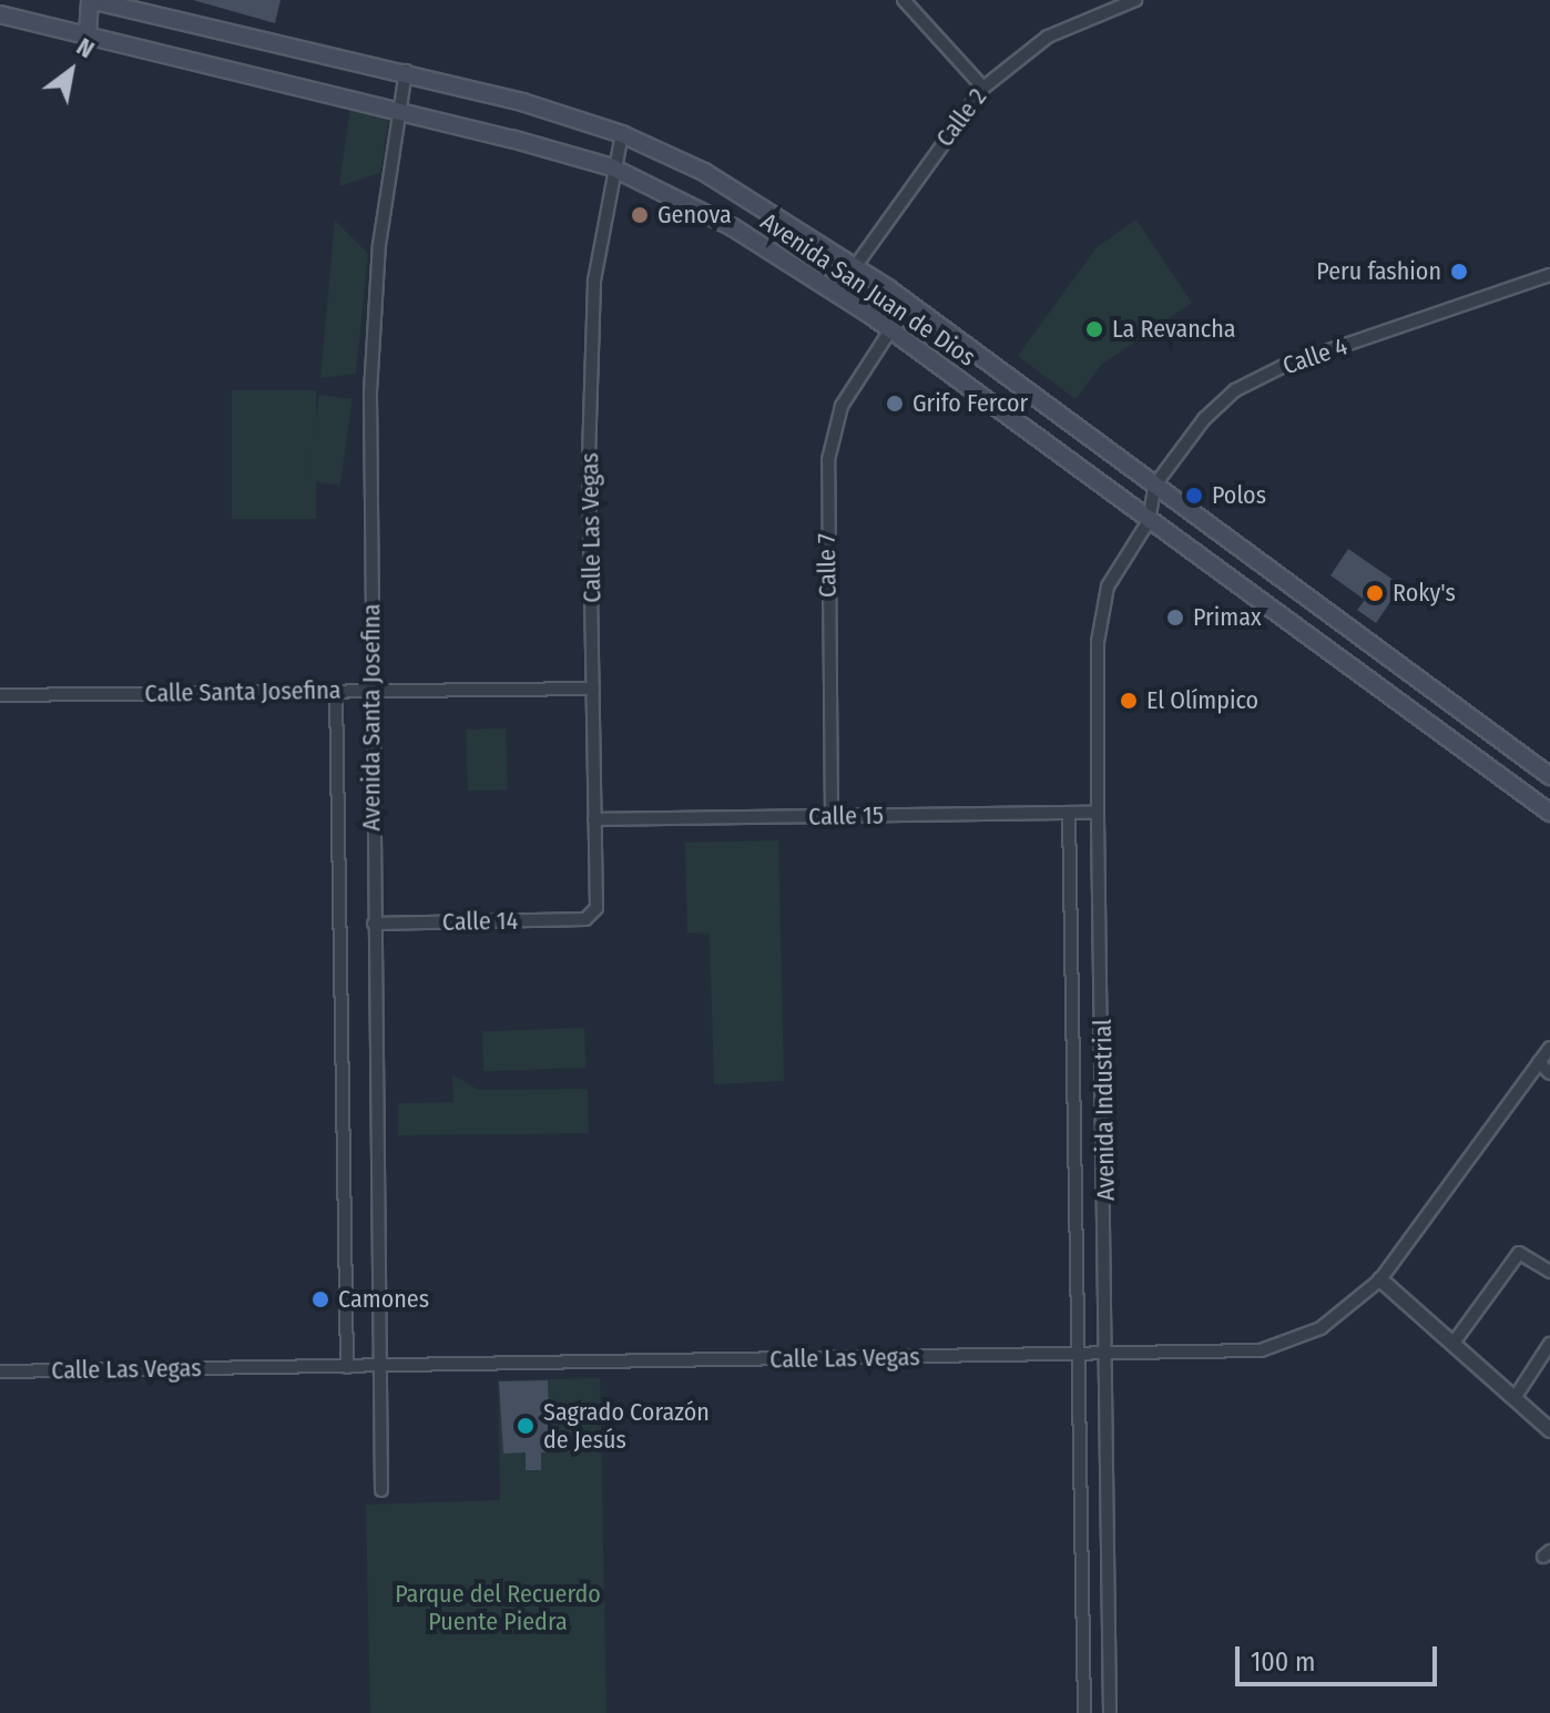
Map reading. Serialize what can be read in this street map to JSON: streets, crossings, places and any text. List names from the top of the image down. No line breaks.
{"streets":{"main road":["Avenida San Juan de Dios"],"street":["Calle 2","Calle 4","Calle Las Vegas","Calle 7","Calle Santa Josefina","Avenida Santa Josefina","Calle 15","Calle 14","Avenida Industrial"]},"crossings":[["Calle 2","Avenida San Juan de Dios"],["Avenida San Juan de Dios","Calle 4"],["Avenida San Juan de Dios","Calle Las Vegas"],["Avenida San Juan de Dios","Calle 7"],["Avenida San Juan de Dios","Avenida Santa Josefina"],["Avenida San Juan de Dios","Avenida Industrial"],["Calle 4","Avenida Industrial"],["Calle Las Vegas","Calle Santa Josefina"],["Calle Las Vegas","Avenida Santa Josefina"],["Calle Las Vegas","Calle 15"],["Calle Las Vegas","Calle 14"],["Calle Las Vegas","Avenida Industrial"],["Calle 7","Calle 15"],["Calle Santa Josefina","Avenida Santa Josefina"],["Avenida Santa Josefina","Calle 14"],["Calle 15","Avenida Industrial"]],"parks":["Parque del Recuerdo Puente Piedra"],"places":["Genova","Peru fashion","La Revancha","Grifo Fercor","Polos","Roky's","Primax","El Olímpico","Camones","Sagrado Corazón de Jesús"],"scale_bar":"100 m","north":"top right"}
